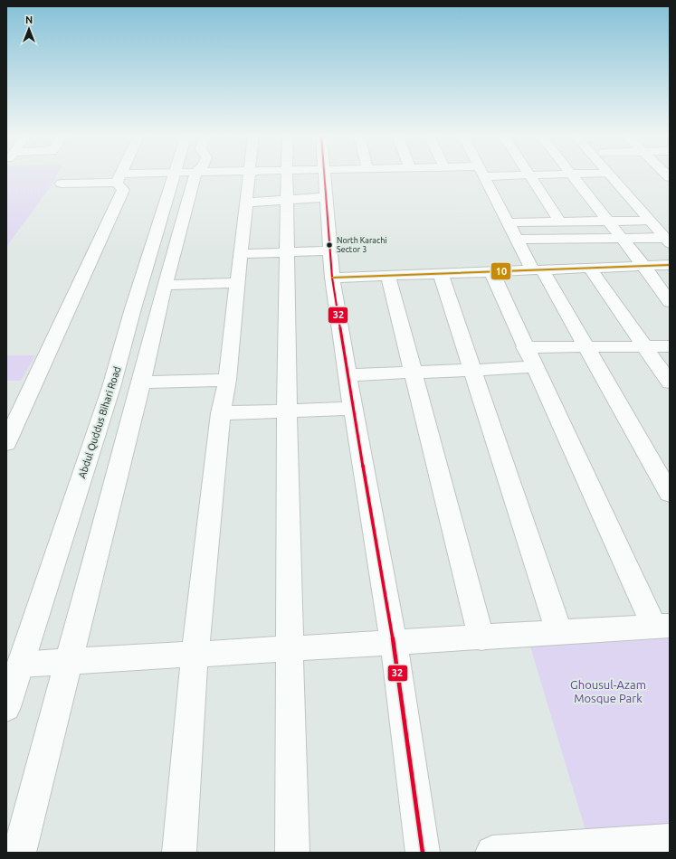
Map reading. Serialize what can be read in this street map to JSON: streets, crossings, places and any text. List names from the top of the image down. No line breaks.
{"streets":{"street":["Abdul Quddus Bihari Road"]},"parks":["Ghousul-Azam Mosque Park"],"places":["North Karachi Sector 3"],"lines":["transit line 32","transit line 10"],"north":"top"}
